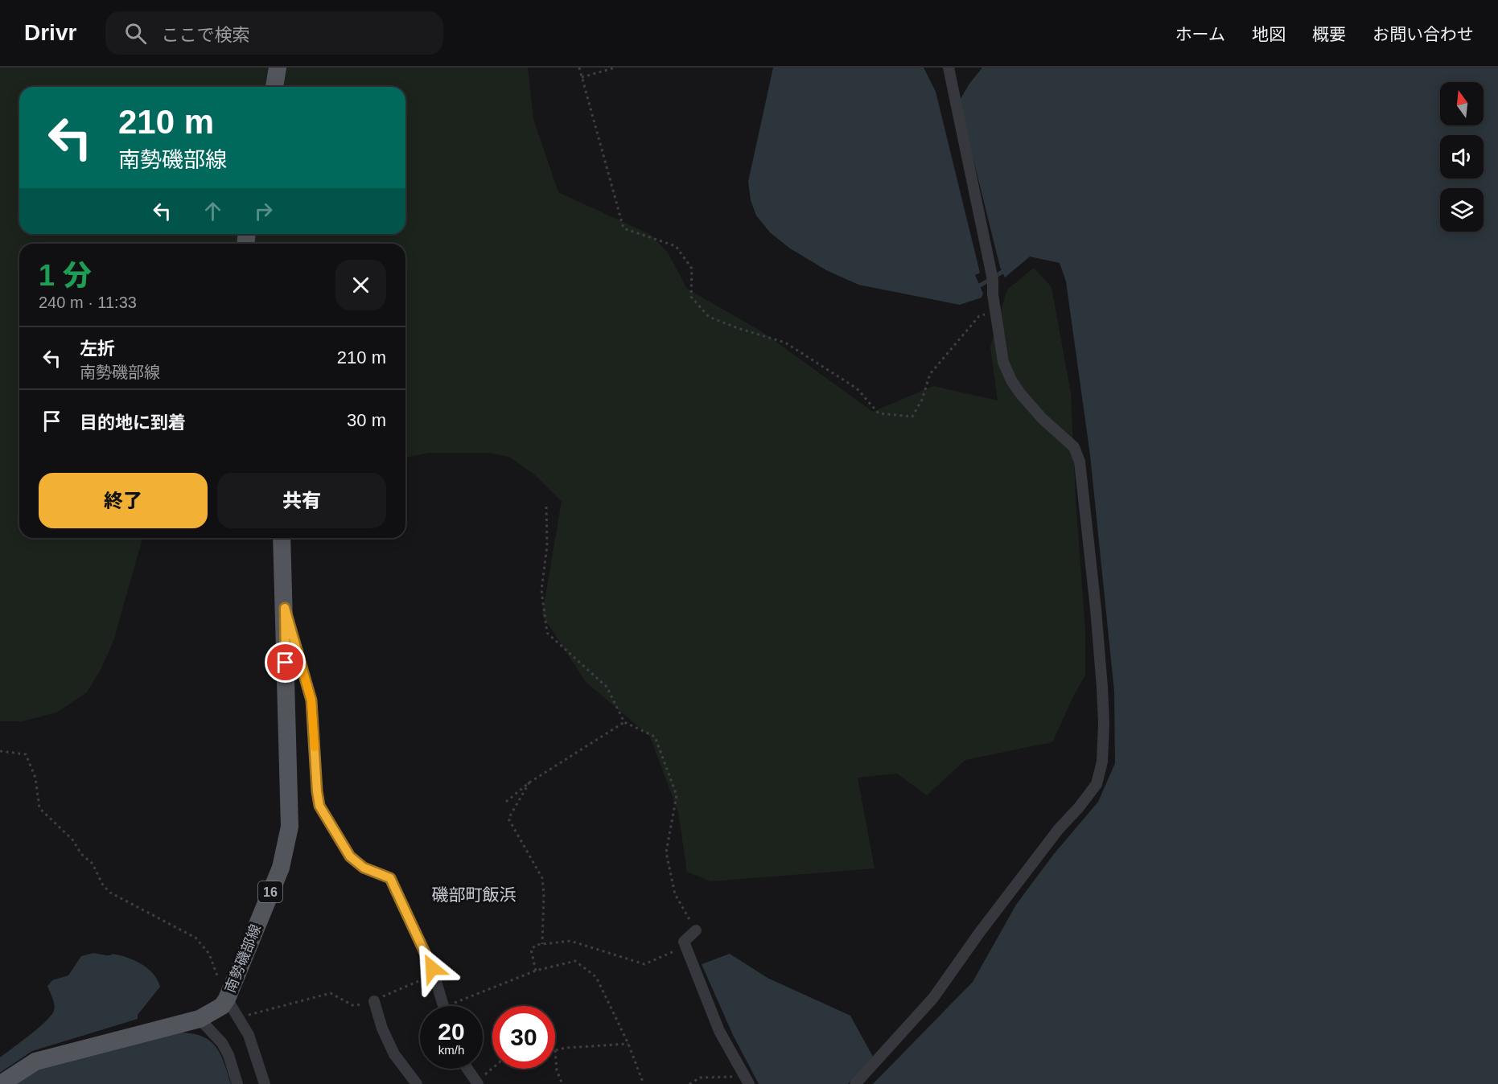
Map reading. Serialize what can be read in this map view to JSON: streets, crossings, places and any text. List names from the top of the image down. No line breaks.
{"streets":{"main road":["16","南勢磯部線"]},"districts":["磯部町飯浜"],"north":"top","page":{"header":"Drivr","search":"ここで検索","nav":["ホーム","地図","概要","お問い合わせ"],"turn":["210 m","南勢磯部線"],"heading":["1 分","240 m · 11:33"],"list":[{"name":"左折","note":"南勢磯部線","value":"210 m"},{"name":"目的地に到着","value":"30 m"}],"buttons":["終了","共有"],"speed":"20 km/h","limit":"30"}}
